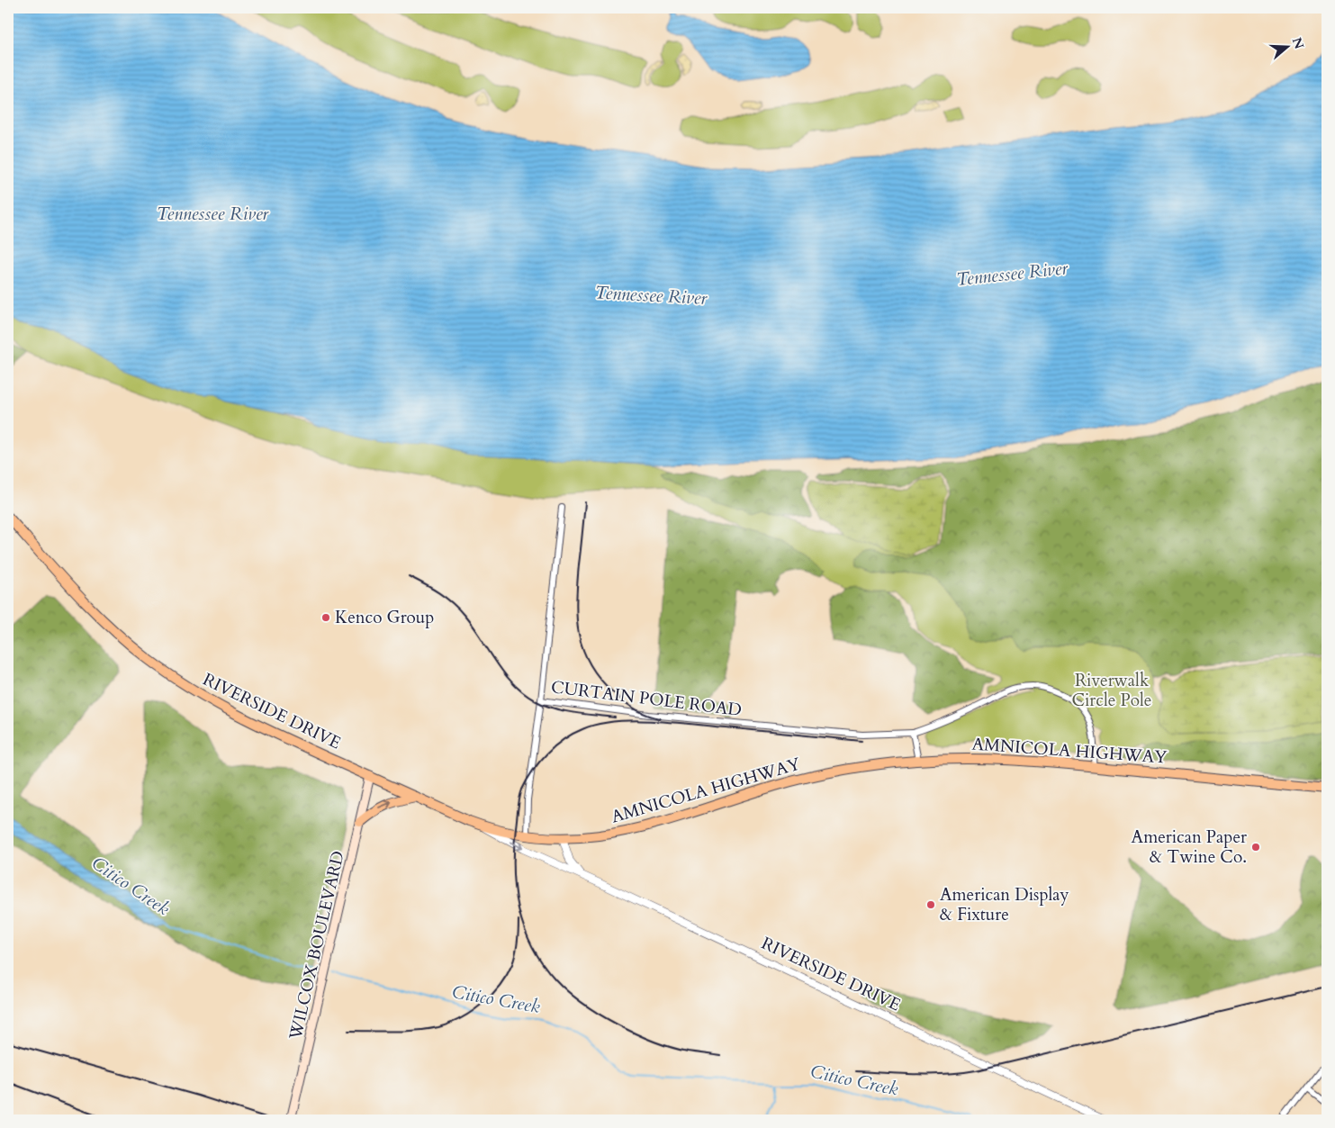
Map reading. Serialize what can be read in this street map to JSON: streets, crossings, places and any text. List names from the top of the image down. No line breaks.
{"streets":{"main road":["RIVERSIDE DRIVE","AMNICOLA HIGHWAY","WILCOX BOULEVARD"],"street":["CURTAIN POLE ROAD"]},"crossings":[["CURTAIN POLE ROAD","AMNICOLA HIGHWAY"],["RIVERSIDE DRIVE","AMNICOLA HIGHWAY"],["RIVERSIDE DRIVE","WILCOX BOULEVARD"]],"water":["Tennessee River","Citico Creek"],"parks":["Riverwalk Circle Pole"],"places":["Kenco Group","American Paper & Twine Co.","American Display & Fixture"],"north":"right"}
